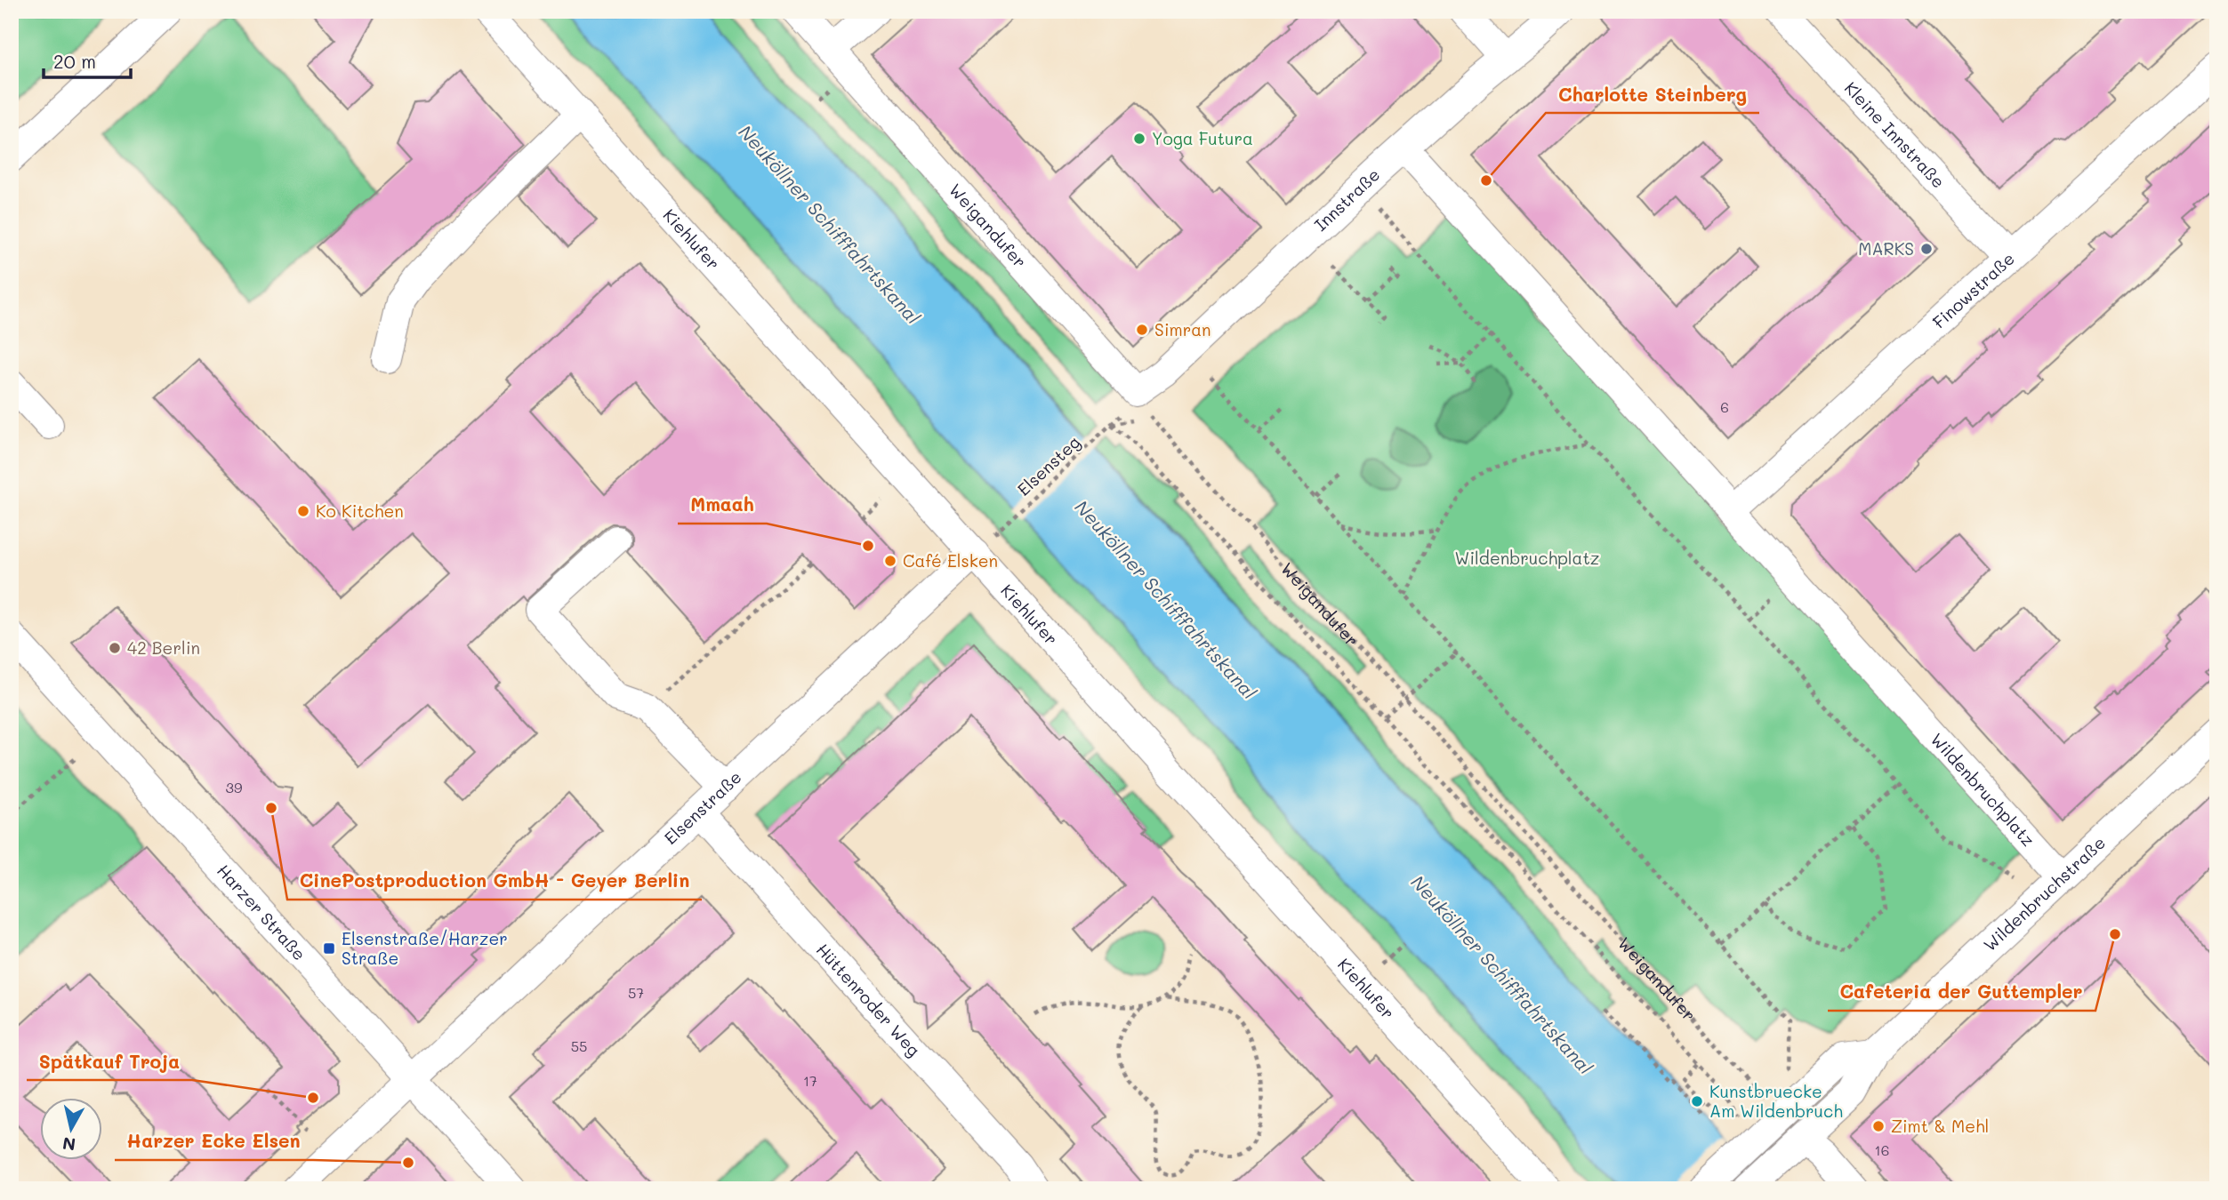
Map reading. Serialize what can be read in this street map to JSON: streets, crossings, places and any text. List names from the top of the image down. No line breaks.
{"streets":{"street":["Kleine Innstraße","Innstraße","Weigandufer","Kiehlufer","Finowstraße","Wildenbruchplatz","Elsenstraße","Wildenbruchstraße","Harzer Straße","Hüttenroder Weg"],"path":["Elsensteg"]},"crossings":[["Kleine Innstraße","Finowstraße"],["Innstraße","Weigandufer"],["Innstraße","Wildenbruchplatz"],["Kiehlufer","Elsenstraße"],["Finowstraße","Wildenbruchplatz"],["Wildenbruchplatz","Wildenbruchstraße"],["Elsenstraße","Harzer Straße"],["Elsenstraße","Hüttenroder Weg"]],"water":["Neuköllner Schifffahrtskanal"],"parks":["Wildenbruchplatz"],"places":{"other":["Yoga Futura","Charlotte Steinberg","MARKS","Simran","Ko Kitchen","Mmaah","Café Elsken","42 Berlin","CinePostproduction GmbH - Geyer Berlin","Cafeteria der Guttempler","Spätkauf Troja","Kunstbruecke Am Wildenbruch","Zimt & Mehl","Harzer Ecke Elsen"],"transit":["Elsenstraße/Harzer Straße"]},"house_numbers":["6","39","57","55","17","16"],"scale_bar":"20 m","north":"bottom"}
